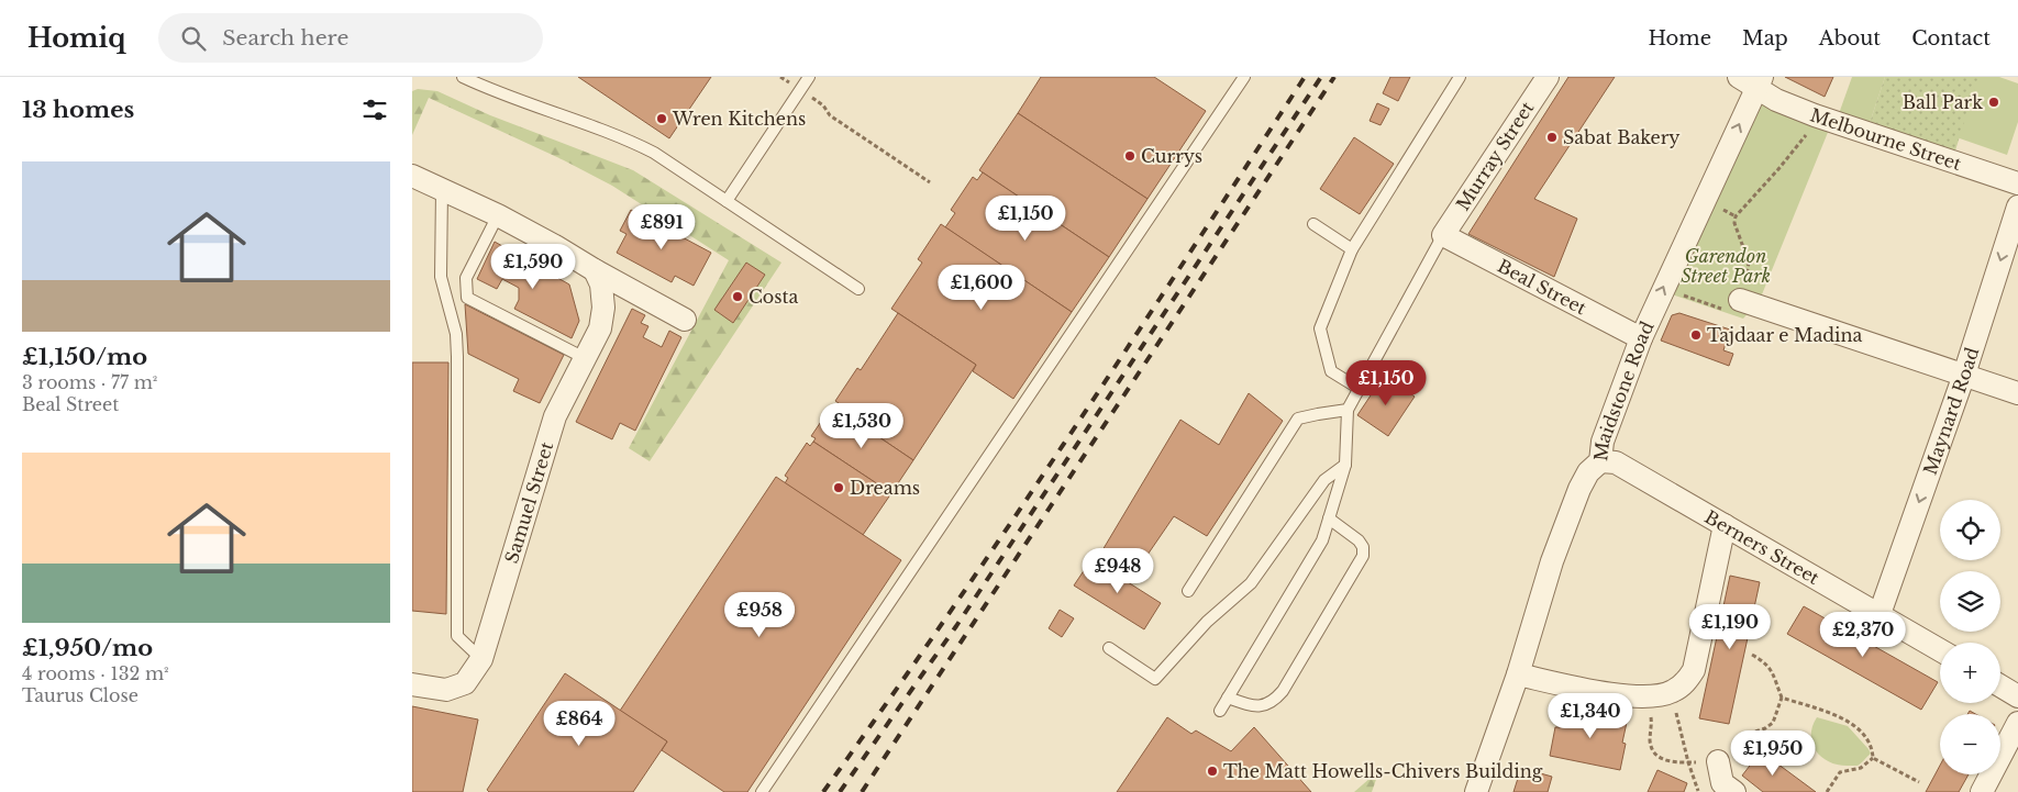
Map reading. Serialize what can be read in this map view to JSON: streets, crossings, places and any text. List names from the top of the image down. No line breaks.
{"streets":{"street":["Melbourne Street","Murray Street","Beal Street","Maidstone Road","Maynard Road","Samuel Street","Berners Street"]},"crossings":[["Melbourne Street","Maidstone Road"],["Murray Street","Beal Street"],["Beal Street","Maidstone Road"],["Maidstone Road","Berners Street"],["Maynard Road","Berners Street"]],"one_way":["Maidstone Road","Maynard Road"],"parks":["Garendon Street Park"],"places":["Ball Park","Wren Kitchens","Sabat Bakery","Currys","Costa","Tajdaar e Madina","Dreams","The Matt Howells-Chivers Building"],"page":{"header":"Homiq","search":"Search here","nav":["Home","Map","About","Contact"],"heading":"13 homes","list":[{"name":"£1,150/mo","note":"3 rooms · 77 m² · Beal Street"},{"name":"£1,950/mo","note":"4 rooms · 132 m² · Taurus Close"}],"price":["£1,150","£891","£1,590","£1,600","£1,150","£1,530","£948","£958","£1,190","£2,370","£1,340","£864","£1,950"],"map_buttons":["+","−"]}}
